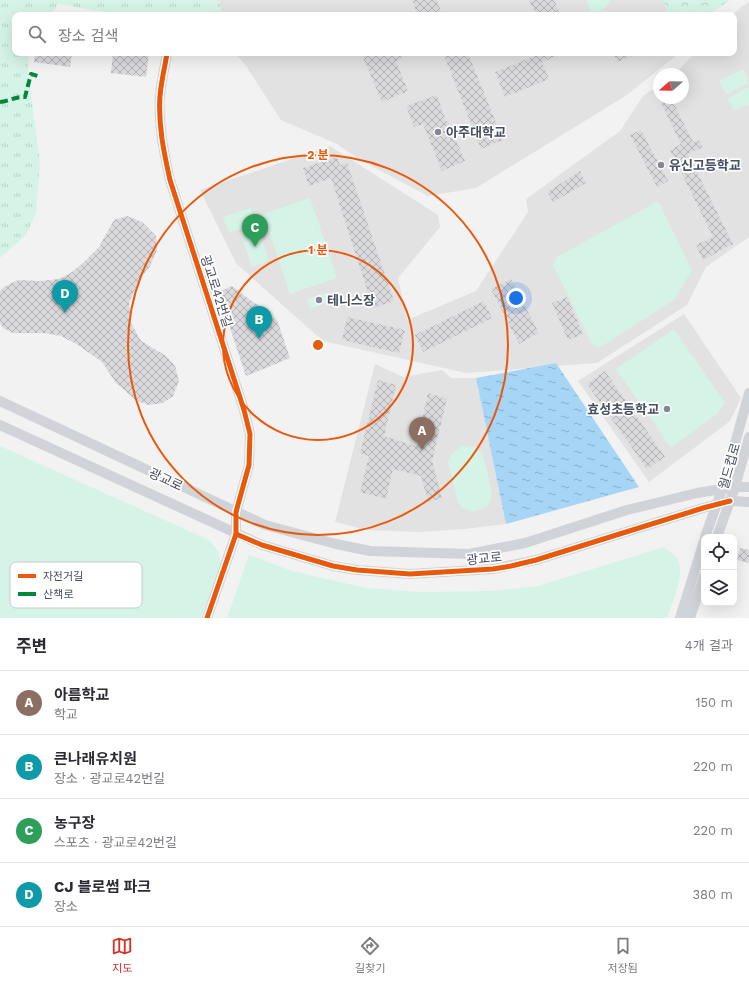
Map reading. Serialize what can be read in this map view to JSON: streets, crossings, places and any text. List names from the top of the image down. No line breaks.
{"streets":{"main road":["광교로42번길","월드컵로","광교로"]},"crossings":[["광교로42번길","광교로"],["월드컵로","광교로"]],"places":["아주대학교","유신고등학교","테니스장","효성초등학교"],"legend":["자전거길","산책로"],"north":"left","page":{"search":"장소 검색","pins":["C","D","B","A"],"heading":["주변","4개 결과"],"list":[{"mark":"A","name":"아름학교","note":"학교","value":"150 m"},{"mark":"B","name":"큰나래유치원","note":"장소 · 광교로42번길","value":"220 m"},{"mark":"C","name":"농구장","note":"스포츠 · 광교로42번길","value":"220 m"},{"mark":"D","name":"CJ 블로썸 파크","note":"장소","value":"380 m"}],"nav":["지도","길찾기","저장됨"]},"rings":["2 분","1 분"]}
